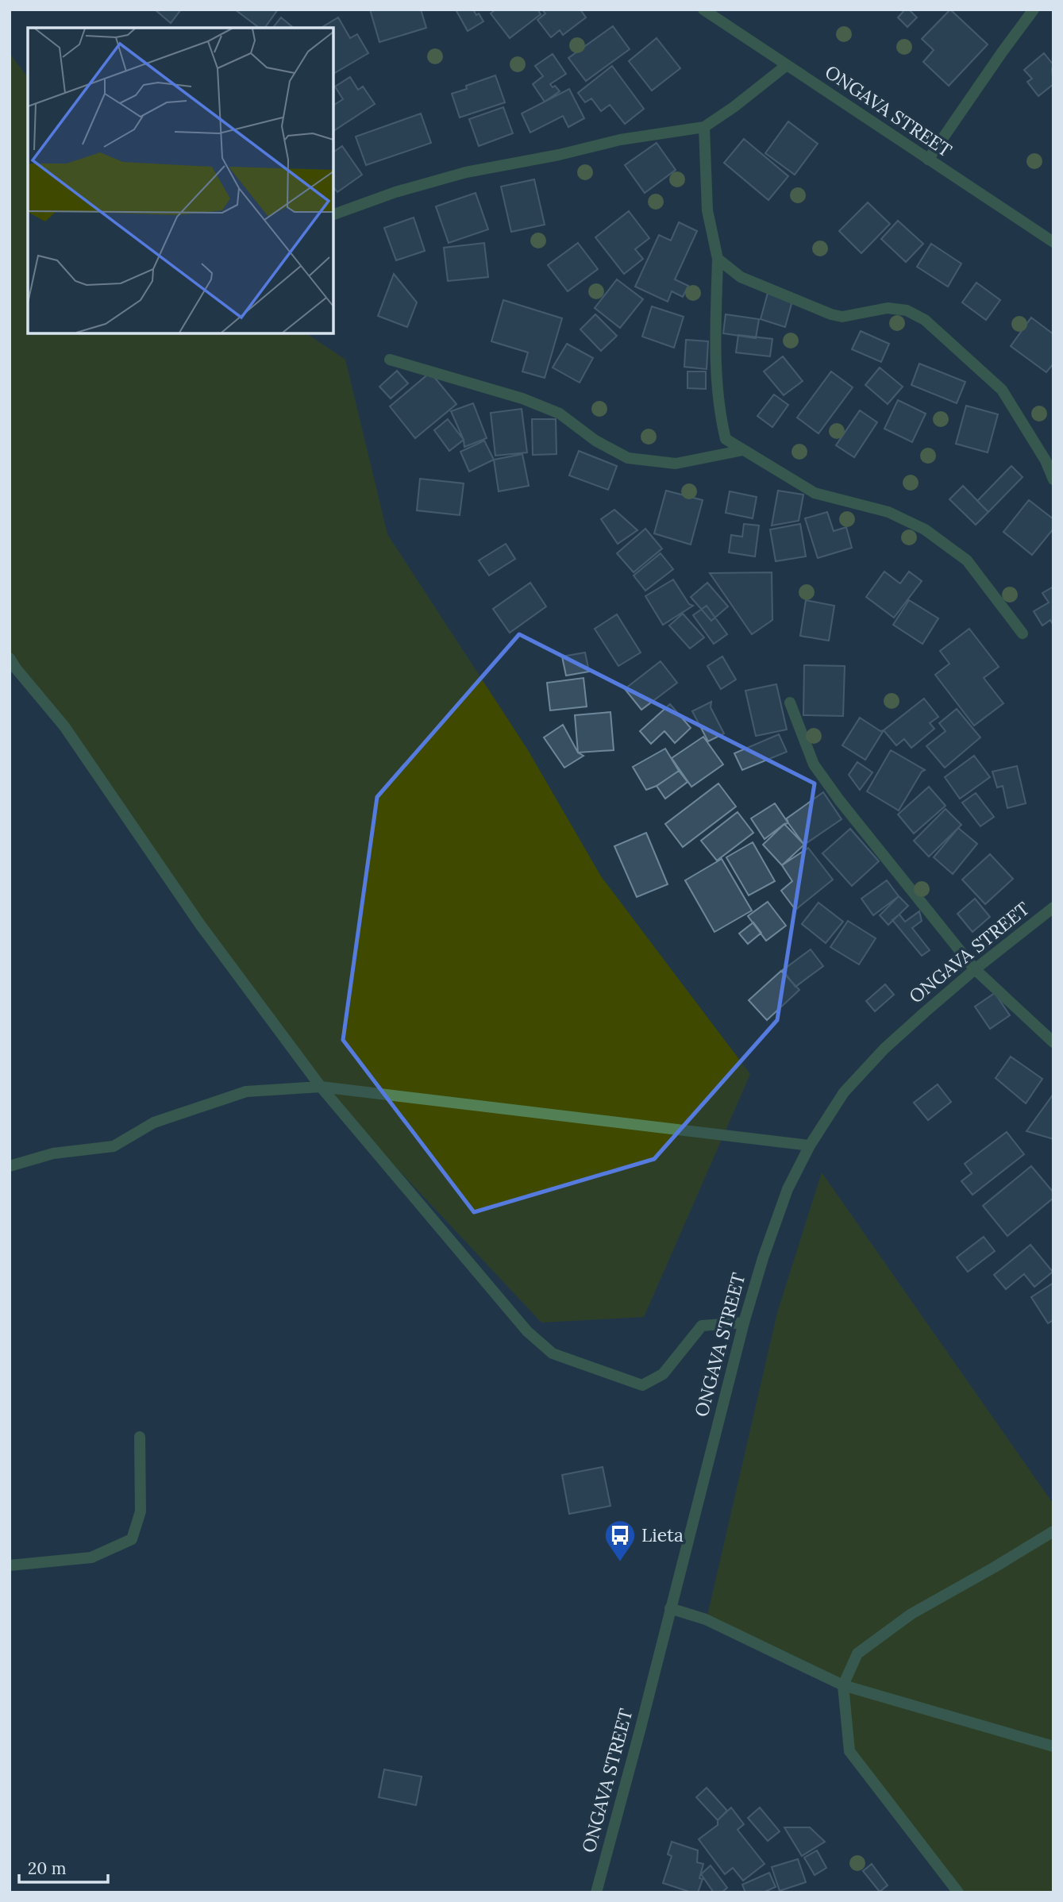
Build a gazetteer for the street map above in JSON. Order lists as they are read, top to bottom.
{
  "streets": {
    "street": ["ONGAVA STREET"]
  },
  "places": {
    "bus stop": ["Lieta"]
  },
  "scale_bar": "20 m"
}
